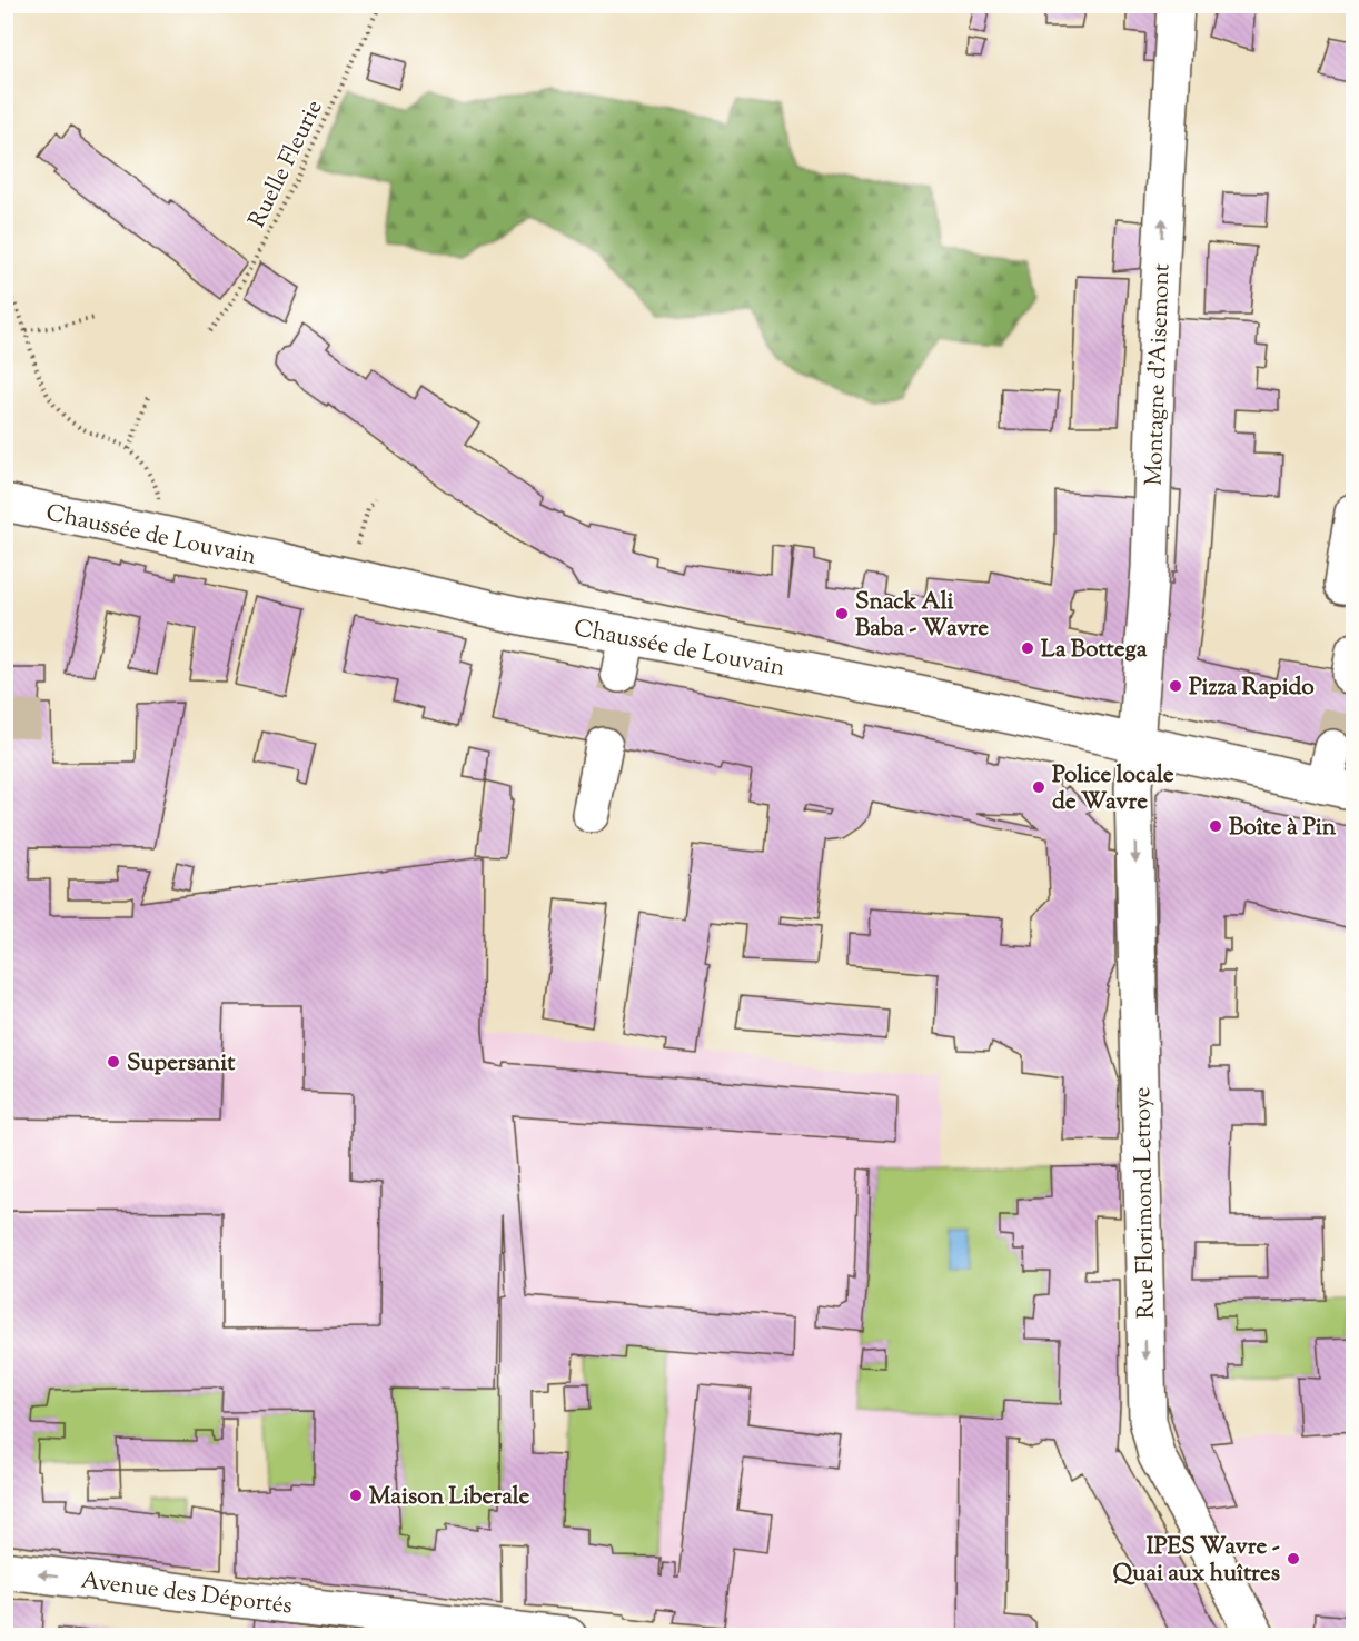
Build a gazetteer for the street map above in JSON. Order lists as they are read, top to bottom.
{
  "streets": {
    "street": [
      "Montagne d'Aisemont",
      "Chaussée de Louvain",
      "Rue Florimond Letroye",
      "Avenue des Déportés"
    ],
    "path": ["Ruelle Fleurie"]
  },
  "crossings": [
    ["Montagne d'Aisemont", "Chaussée de Louvain"],
    ["Montagne d'Aisemont", "Rue Florimond Letroye"],
    ["Chaussée de Louvain", "Rue Florimond Letroye"]
  ],
  "one_way": ["Montagne d'Aisemont", "Rue Florimond Letroye", "Avenue des Déportés"],
  "places": [
    "Snack Ali Baba - Wavre",
    "La Bottega",
    "Pizza Rapido",
    "Police locale de Wavre",
    "Boîte à Pin",
    "Supersanit",
    "Maison Liberale",
    "IPES Wavre - Quai aux huîtres"
  ]
}
